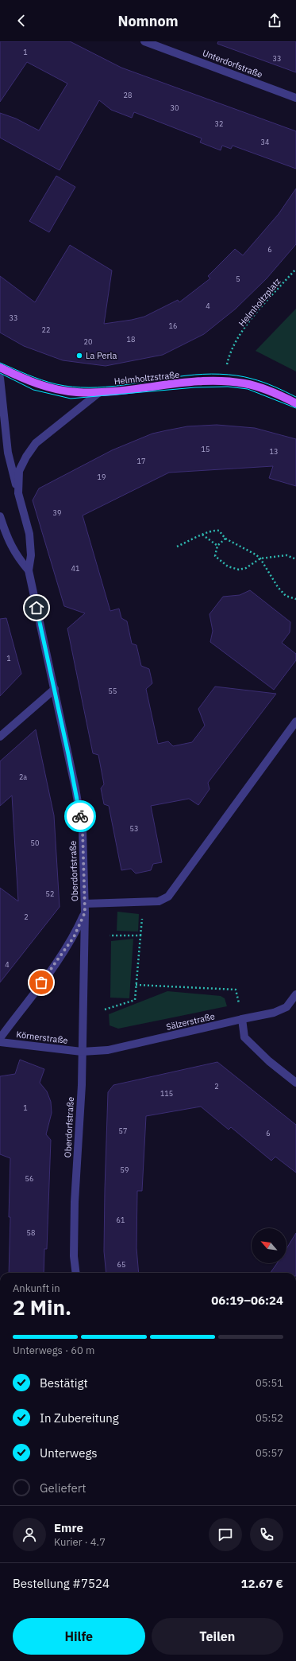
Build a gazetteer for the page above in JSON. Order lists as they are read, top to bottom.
{
  "streets": {
    "main road": ["Helmholtzstraße"],
    "street": [
      "Unterdorfstraße",
      "Oberdorfstraße",
      "Sälzerstraße",
      "Körnerstraße"
    ],
    "path": ["Helmholtzplatz"]
  },
  "crossings": [
    ["Helmholtzplatz", "Helmholtzstraße"],
    ["Oberdorfstraße", "Sälzerstraße"],
    ["Oberdorfstraße", "Körnerstraße"],
    ["Sälzerstraße", "Körnerstraße"]
  ],
  "places": ["La Perla"],
  "house_numbers": [
    "1",
    "33",
    "28",
    "30",
    "32",
    "34",
    "6",
    "5",
    "4",
    "33",
    "16",
    "22",
    "18",
    "20",
    "15",
    "13",
    "17",
    "19",
    "39",
    "41",
    "1",
    "55",
    "2a",
    "53",
    "50",
    "52",
    "2",
    "4",
    "2",
    "115",
    "1",
    "57",
    "6",
    "59",
    "56",
    "61",
    "58",
    "65"
  ],
  "north": "top left",
  "page": {
    "header": "Nomnom",
    "heading": ["2 Min.", "Ankunft in", "06:19–06:24"],
    "panel": [
      "Emre",
      "Kurier · 4.7",
      "Bestellung #7524",
      "12.67 €"
    ],
    "bar": "Unterwegs · 60 m",
    "list": [
      ["Bestätigt", "05:51"],
      ["In Zubereitung", "05:52"],
      ["Unterwegs", "05:57"],
      "Geliefert"
    ],
    "buttons": ["Hilfe", "Teilen"]
  }
}
